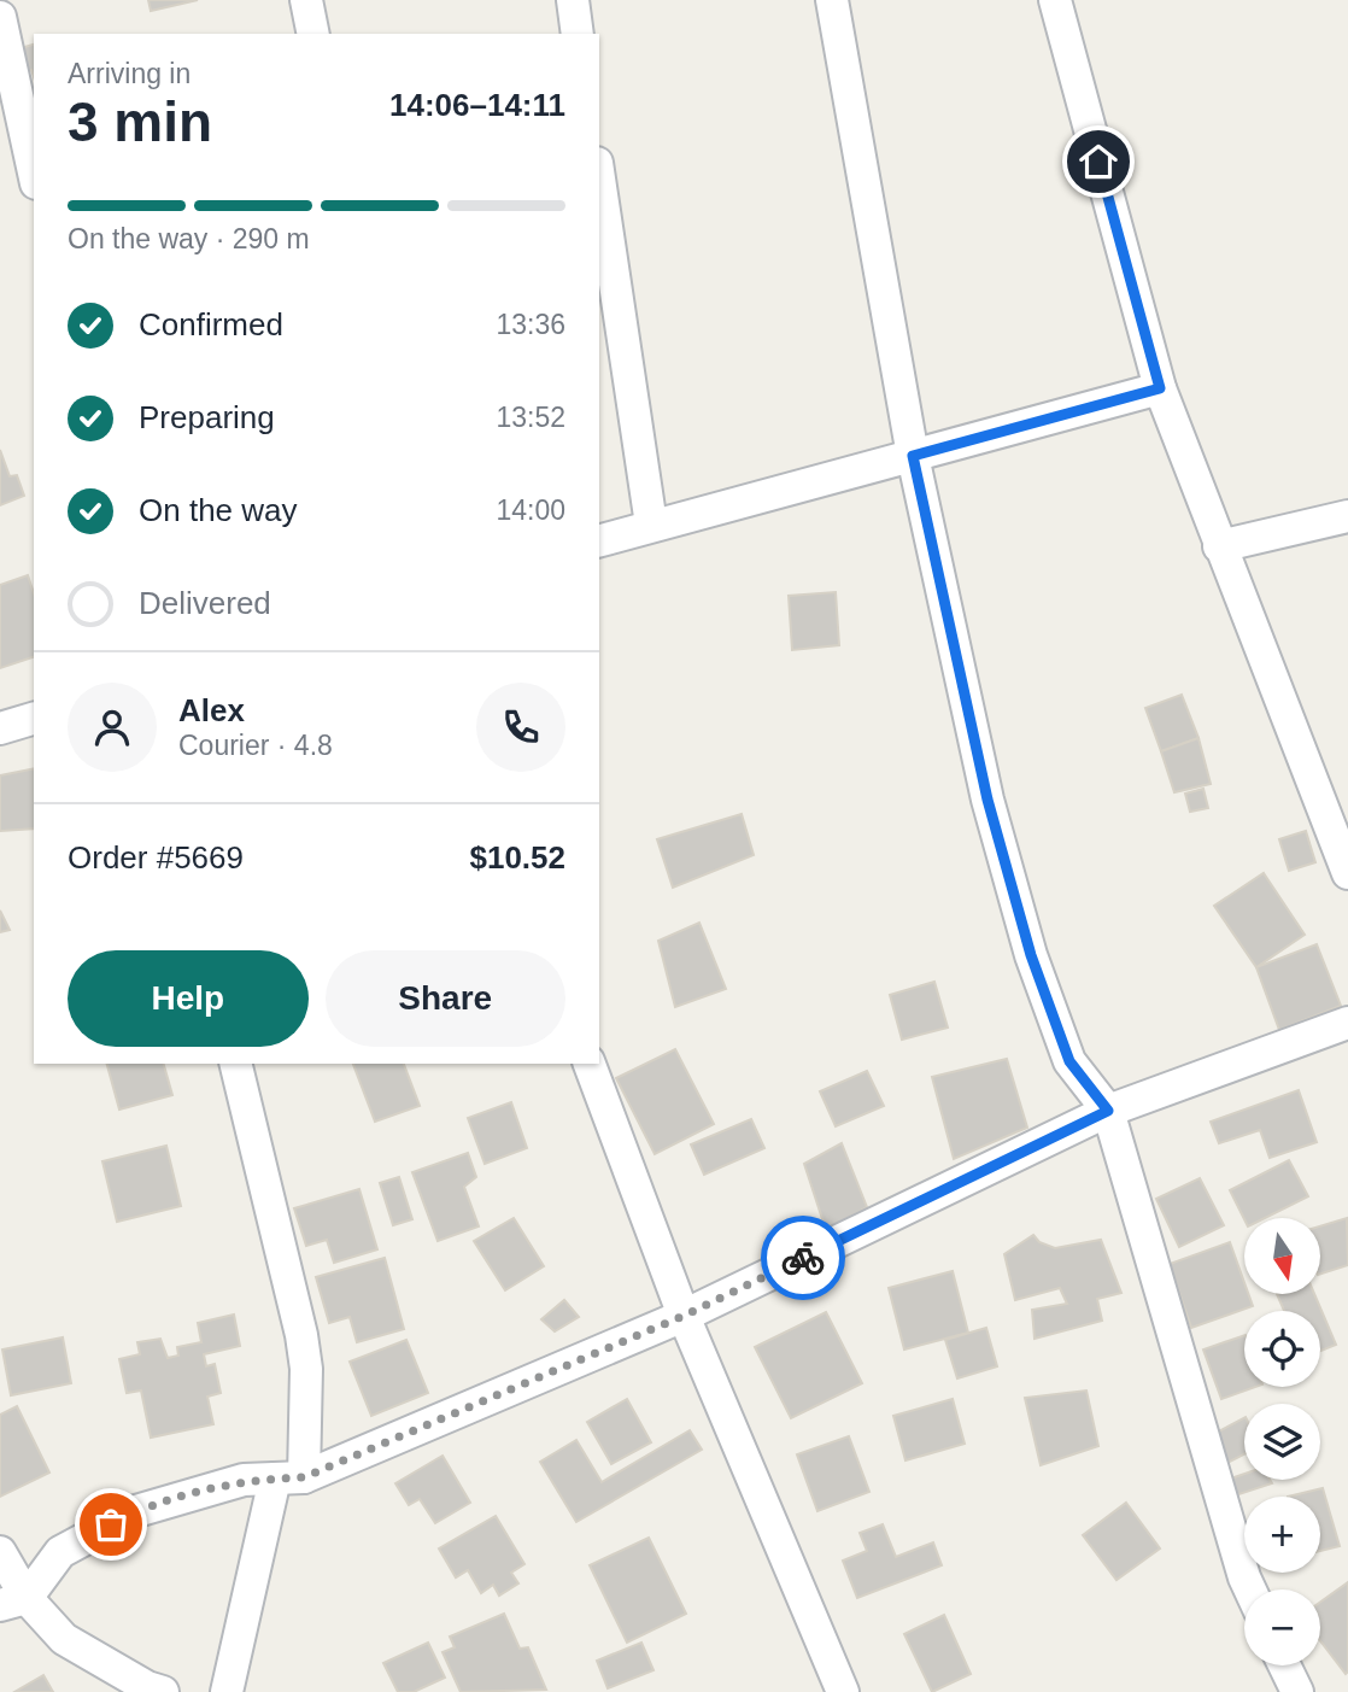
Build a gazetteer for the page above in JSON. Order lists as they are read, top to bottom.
{
  "north": "bottom",
  "page": {
    "heading": ["3 min", "Arriving in", "14:06–14:11"],
    "panel": [
      "Alex",
      "Courier · 4.8",
      "Order #5669",
      "$10.52"
    ],
    "bar": "On the way · 290 m",
    "list": [
      ["Confirmed", "13:36"],
      ["Preparing", "13:52"],
      ["On the way", "14:00"],
      "Delivered"
    ],
    "buttons": ["Help", "Share"],
    "map_buttons": ["+", "−"]
  }
}
